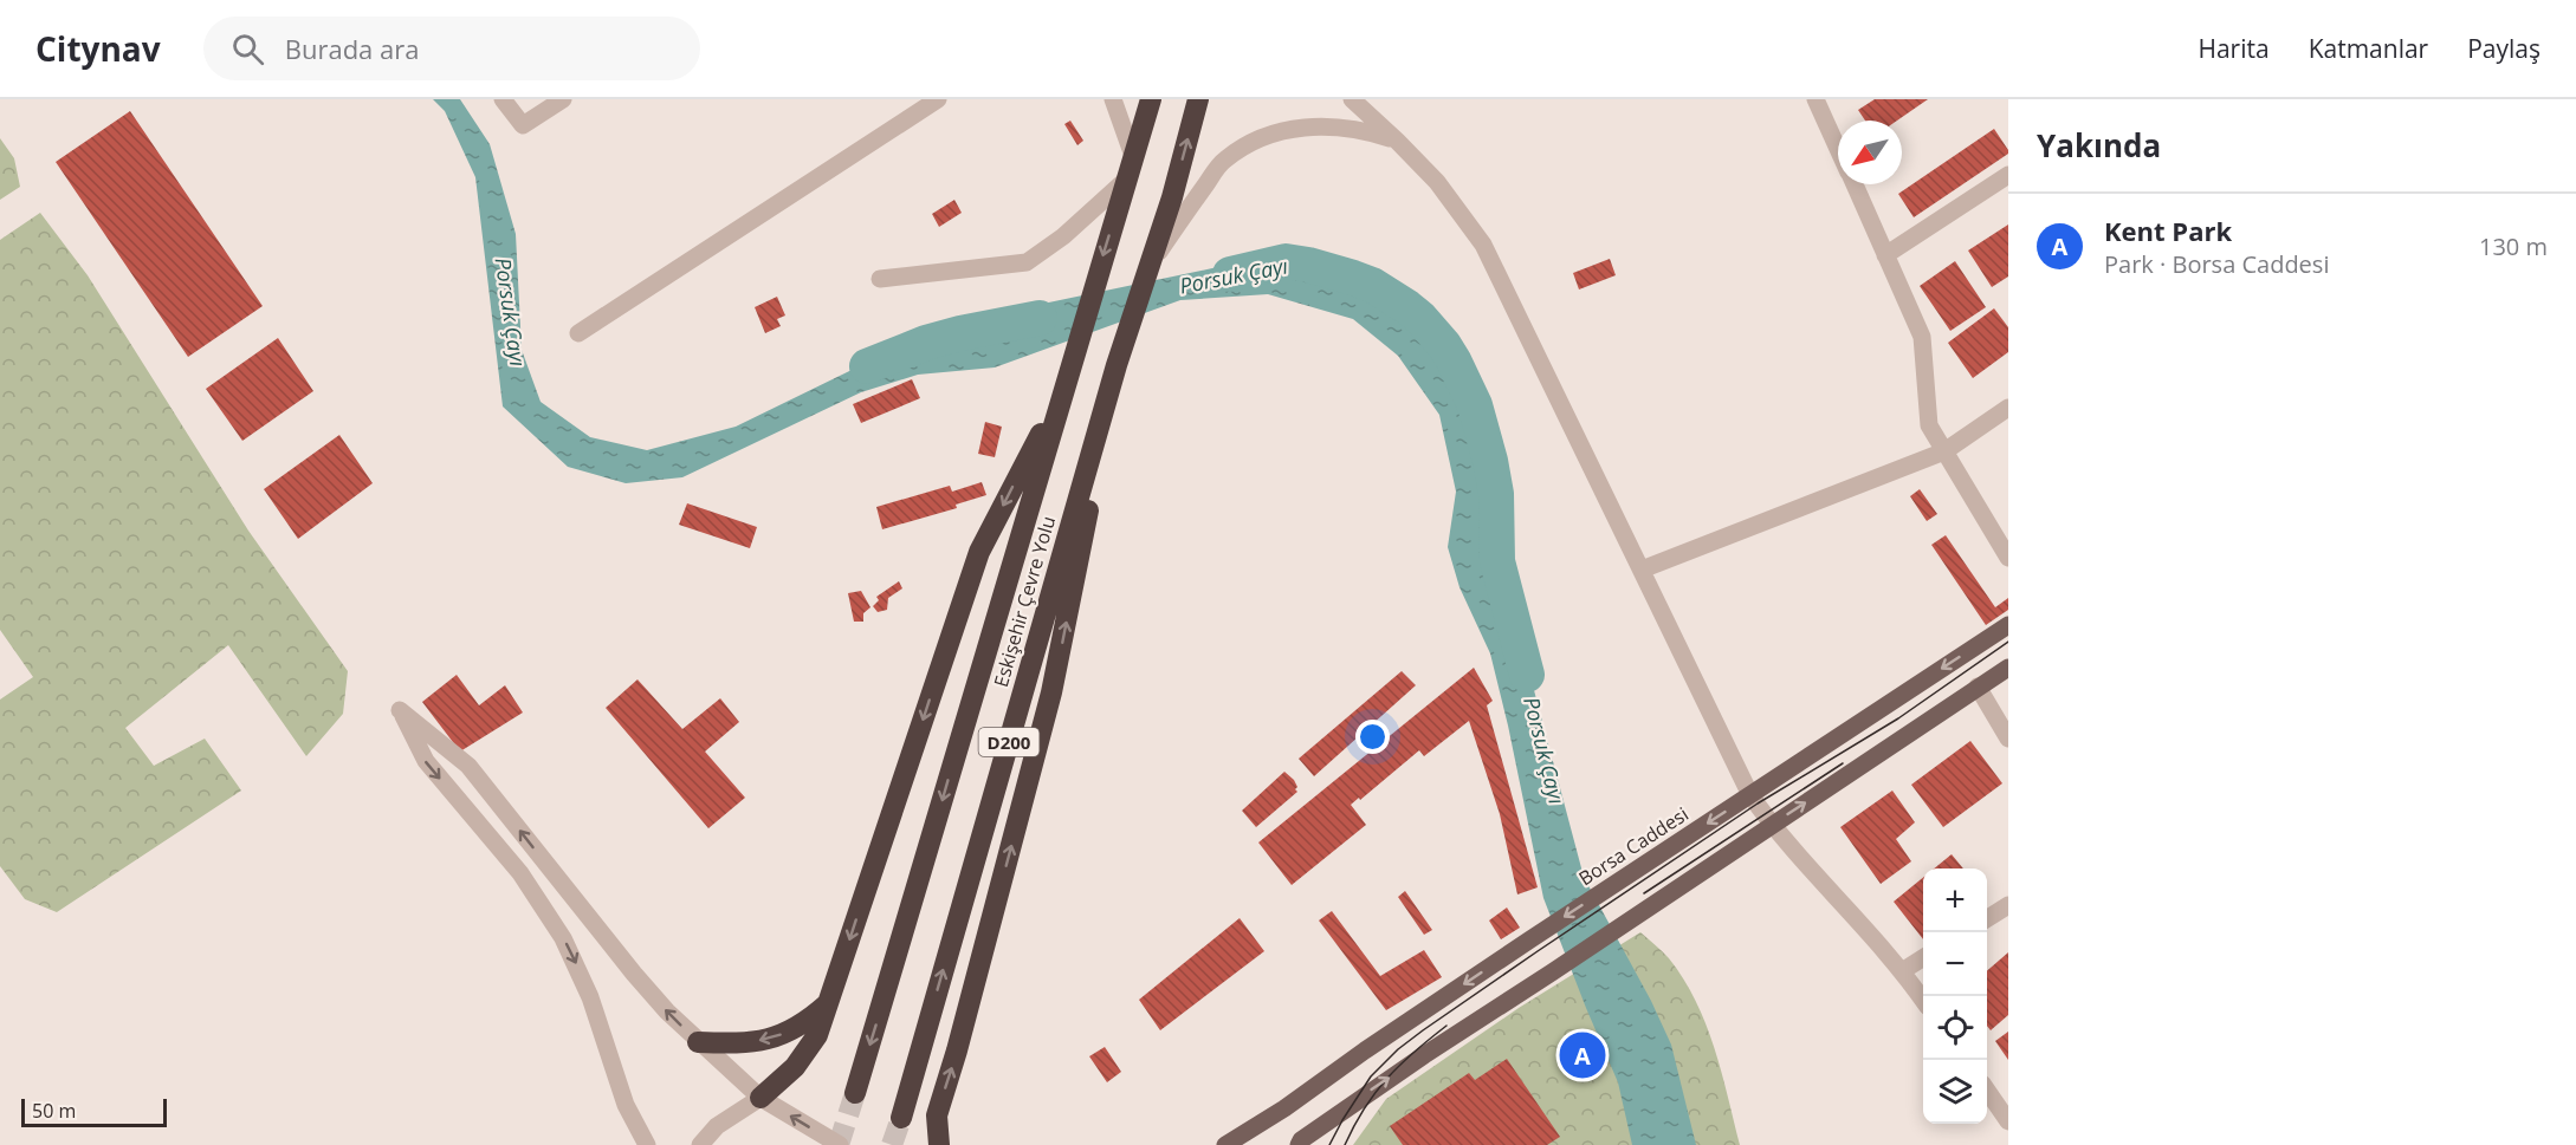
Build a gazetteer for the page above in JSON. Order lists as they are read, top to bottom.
{
  "streets": {
    "highway": ["Eskişehir Çevre Yolu", "D200"],
    "main road": ["Borsa Caddesi"]
  },
  "water": ["Porsuk Çayı"],
  "scale_bar": "50 m",
  "north": "bottom left",
  "page": {
    "header": "Citynav",
    "search": "Burada ara",
    "nav": ["Harita", "Katmanlar", "Paylaş"],
    "heading": "Yakında",
    "list": [
      {
        "mark": "A",
        "name": "Kent Park",
        "note": "Park · Borsa Caddesi",
        "value": "130 m"
      }
    ],
    "map_buttons": ["+", "−"],
    "pins": "A",
    "scale": "50 m"
  }
}
